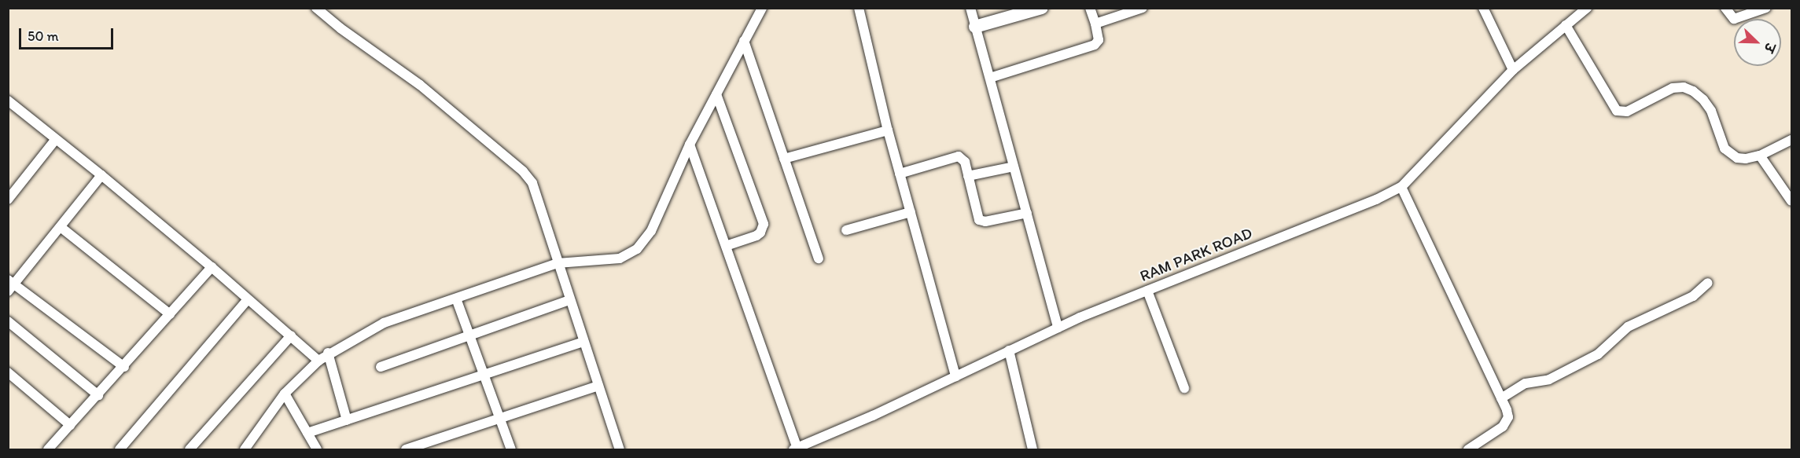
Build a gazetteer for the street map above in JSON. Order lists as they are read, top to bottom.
{
  "streets": {
    "street": ["RAM PARK ROAD"]
  },
  "scale_bar": "50 m",
  "north": "bottom right"
}
